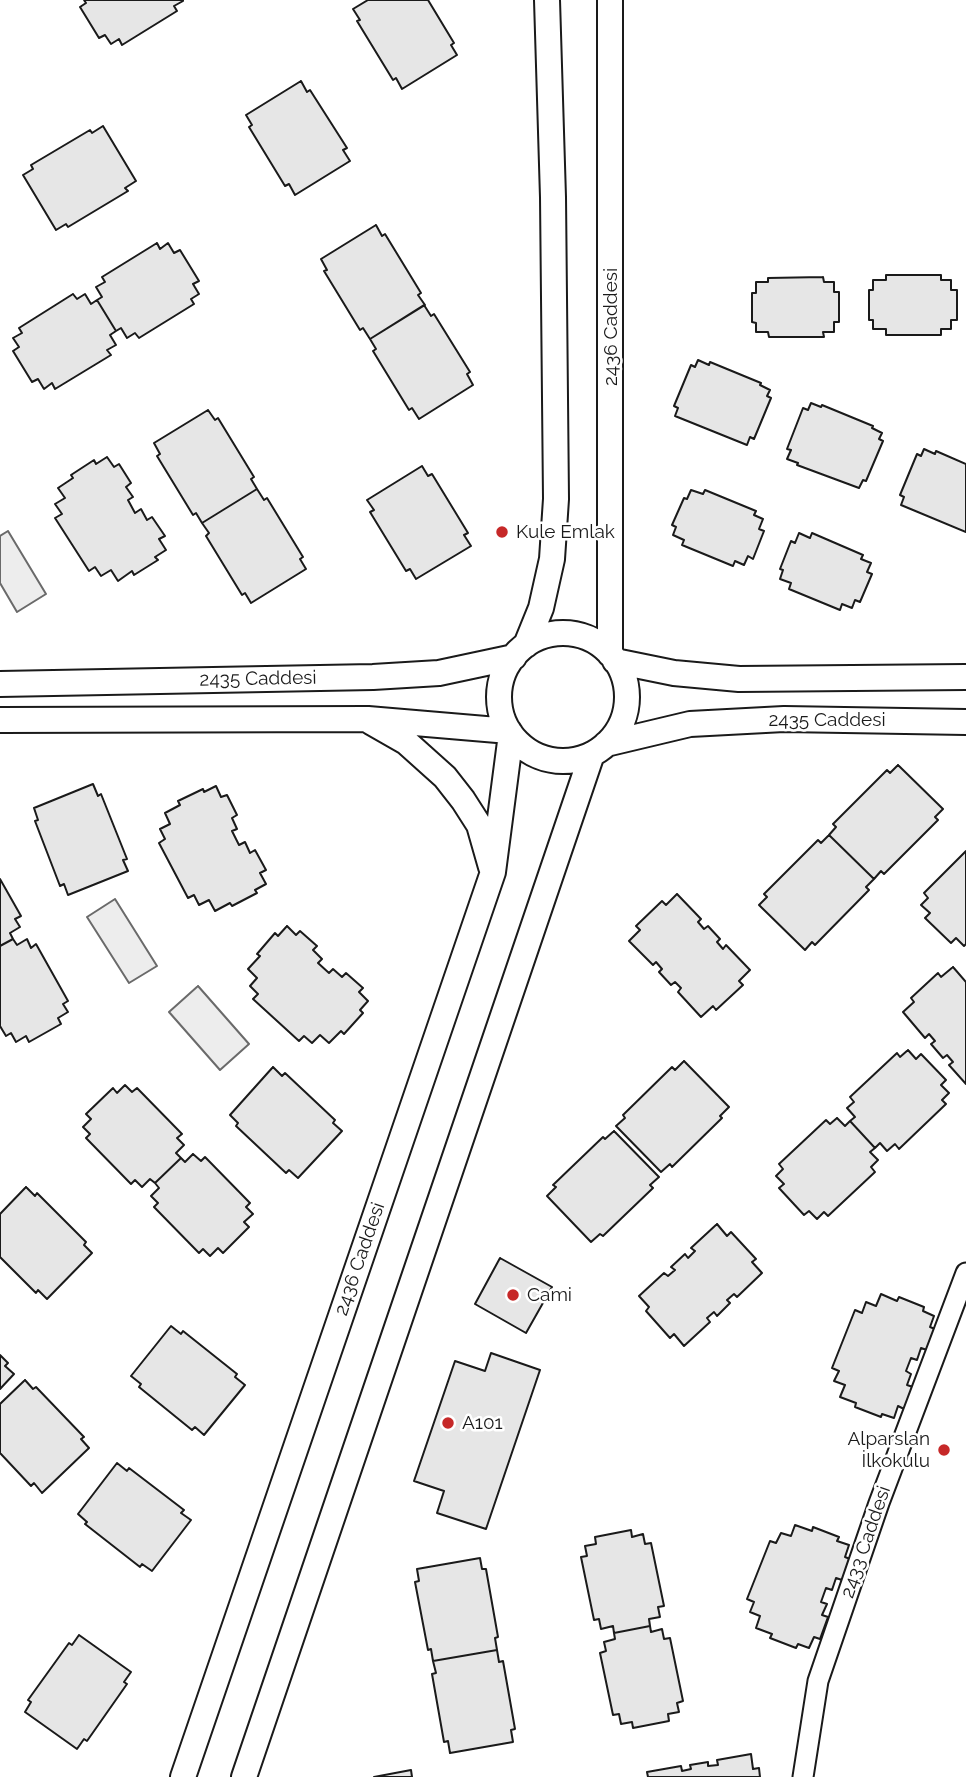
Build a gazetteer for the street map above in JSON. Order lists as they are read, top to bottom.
{
  "streets": {
    "street": ["2436 Caddesi", "2435 Caddesi", "2433 Caddesi"]
  },
  "crossings": [
    ["2436 Caddesi", "2435 Caddesi"]
  ],
  "places": [
    "Kule Emlak",
    "Cami",
    "A101",
    "Alparslan İlkokulu"
  ]
}
